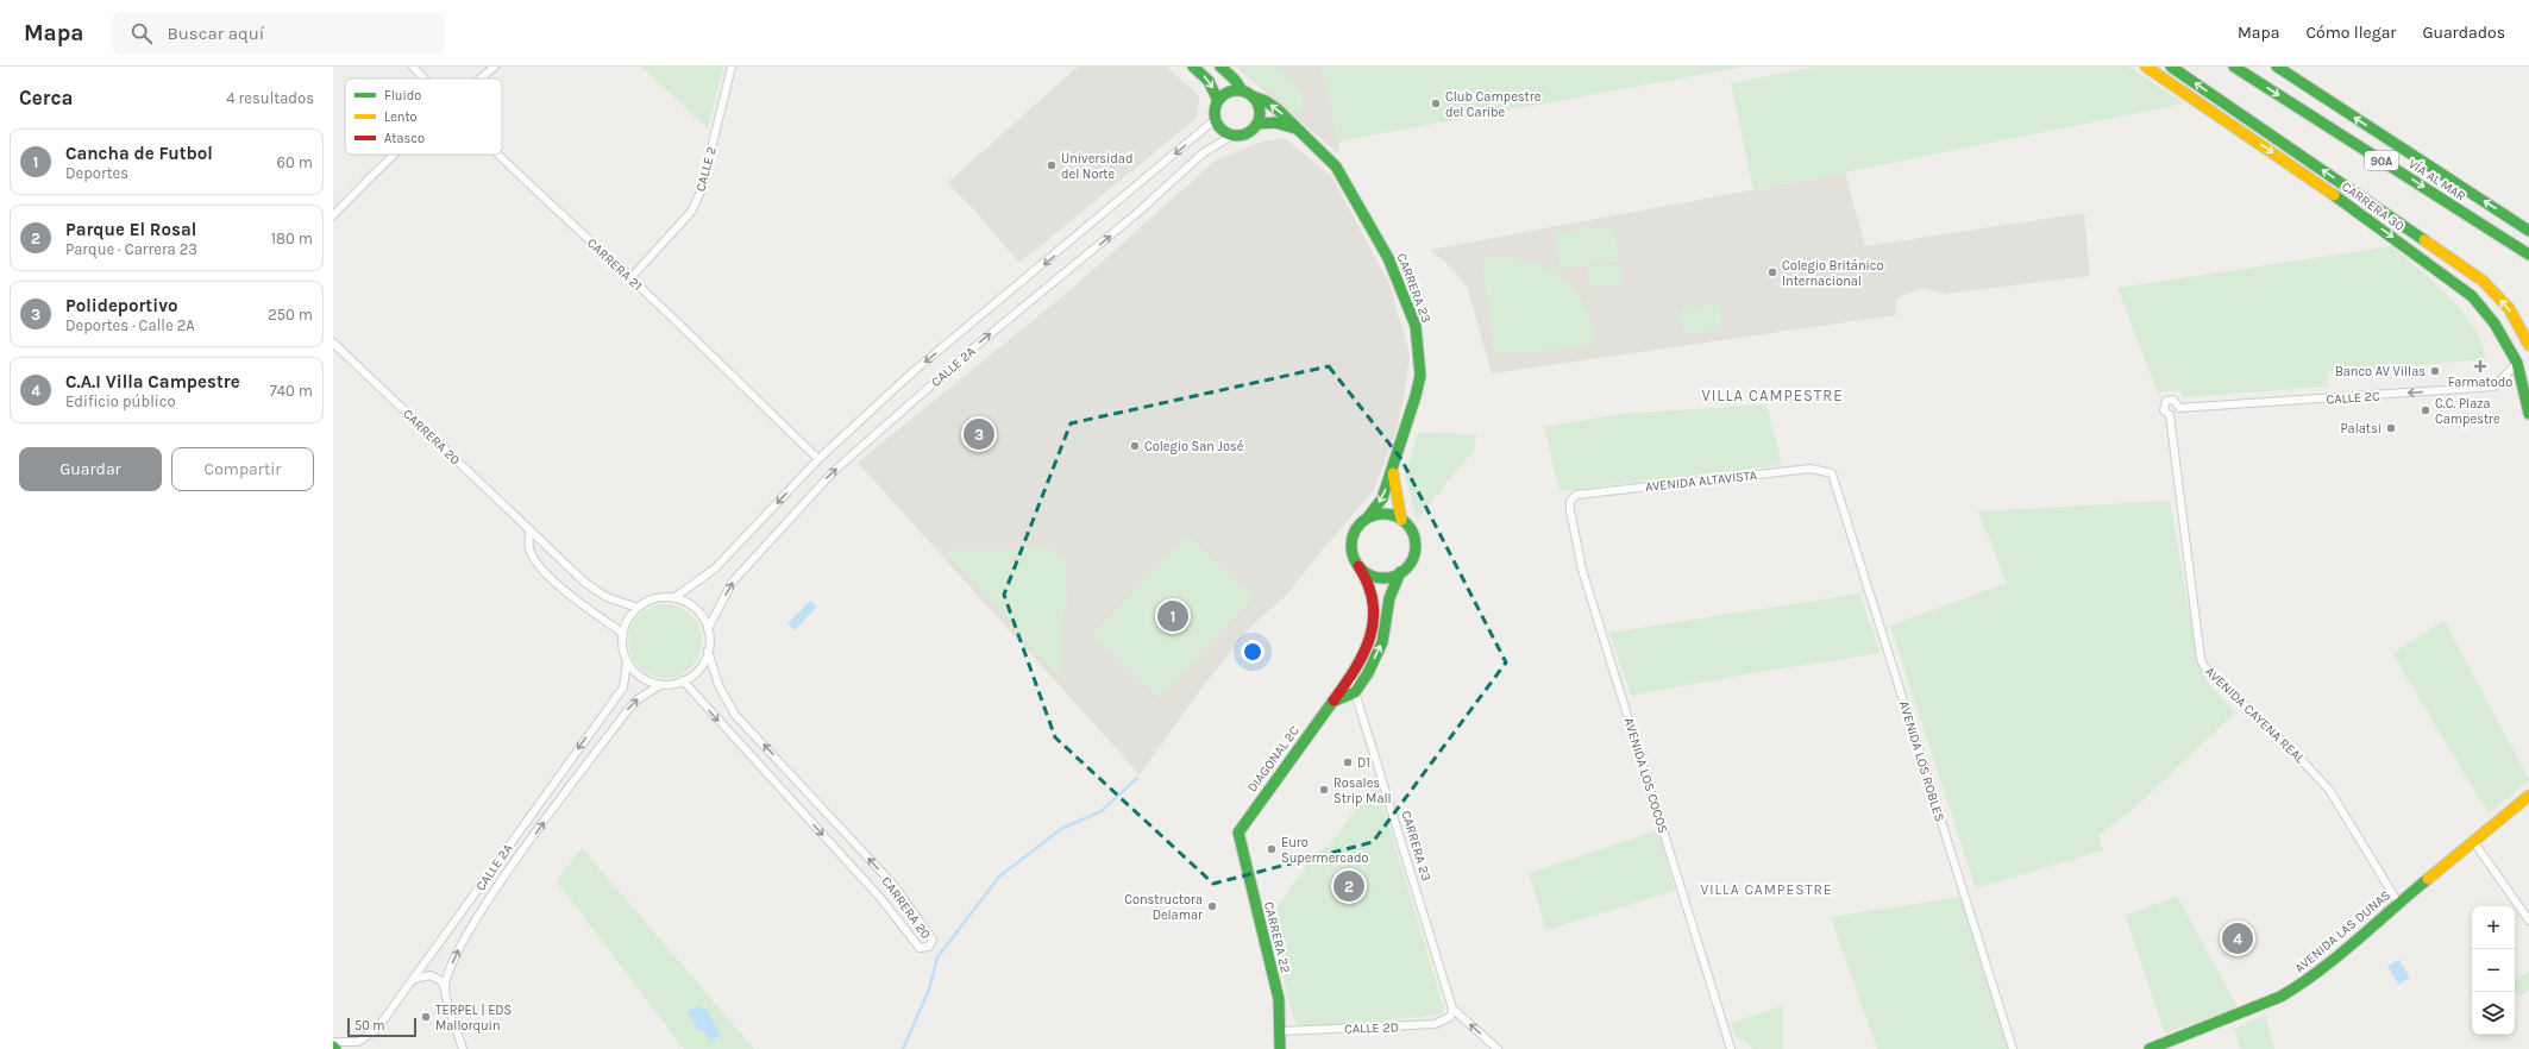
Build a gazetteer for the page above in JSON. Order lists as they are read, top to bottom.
{
  "streets": {
    "main road": [
      "90A",
      "VÍA AL MAR",
      "CARRERA 30",
      "CARRERA 23",
      "DIAGONAL 2C",
      "AVENIDA LAS DUNAS",
      "CARRERA 22"
    ],
    "street": [
      "CALLE 2",
      "CARRERA 21",
      "CALLE 2A",
      "CALLE 2C",
      "CARRERA 20",
      "AVENIDA ALTAVISTA",
      "AVENIDA CAYENA REAL",
      "AVENIDA LOS ROBLES",
      "AVENIDA LOS COCOS",
      "CALLE 2D"
    ]
  },
  "crossings": [
    ["CALLE 2", "CARRERA 21"],
    ["CARRERA 30", "CALLE 2C"],
    ["CARRERA 21", "CALLE 2A"],
    ["CARRERA 23", "CALLE 2A"],
    ["CARRERA 23", "DIAGONAL 2C"],
    ["CARRERA 23", "CALLE 2D"],
    ["CALLE 2A", "CARRERA 20"],
    ["CALLE 2C", "AVENIDA CAYENA REAL"],
    ["AVENIDA ALTAVISTA", "AVENIDA LOS ROBLES"],
    ["AVENIDA ALTAVISTA", "AVENIDA LOS COCOS"],
    ["AVENIDA CAYENA REAL", "AVENIDA LAS DUNAS"],
    ["DIAGONAL 2C", "CARRERA 22"],
    ["CARRERA 22", "CALLE 2D"]
  ],
  "one_way": ["CALLE 2C"],
  "districts": ["VILLA CAMPESTRE", "VILLA CAMPESTRE"],
  "places": {
    "other": [
      "Club Campestre del Caribe",
      "Universidad del Norte",
      "Colegio Británico Internacional",
      "Banco AV Villas",
      "C.C. Plaza Campestre",
      "Palatsi",
      "Colegio San José",
      "D1",
      "Rosales Strip Mall",
      "Euro Supermercado",
      "Constructora Delamar",
      "TERPEL | EDS Mallorquin"
    ],
    "health": ["Farmatodo"]
  },
  "legend": ["Fluido", "Lento", "Atasco"],
  "scale_bar": "50 m",
  "page": {
    "header": "Mapa",
    "search": "Buscar aquí",
    "nav": ["Mapa", "Cómo llegar", "Guardados"],
    "heading": ["Cerca", "4 resultados"],
    "list": [
      {
        "mark": "1",
        "name": "Cancha de Futbol",
        "note": "Deportes",
        "value": "60 m"
      },
      {
        "mark": "2",
        "name": "Parque El Rosal",
        "note": "Parque · Carrera 23",
        "value": "180 m"
      },
      {
        "mark": "3",
        "name": "Polideportivo",
        "note": "Deportes · Calle 2A",
        "value": "250 m"
      },
      {
        "mark": "4",
        "name": "C.A.I Villa Campestre",
        "note": "Edificio público",
        "value": "740 m"
      }
    ],
    "pins": [
      "3",
      "1",
      "2",
      "4"
    ],
    "buttons": ["Guardar", "Compartir"],
    "map_buttons": ["+", "−"],
    "scale": "50 m"
  }
}
